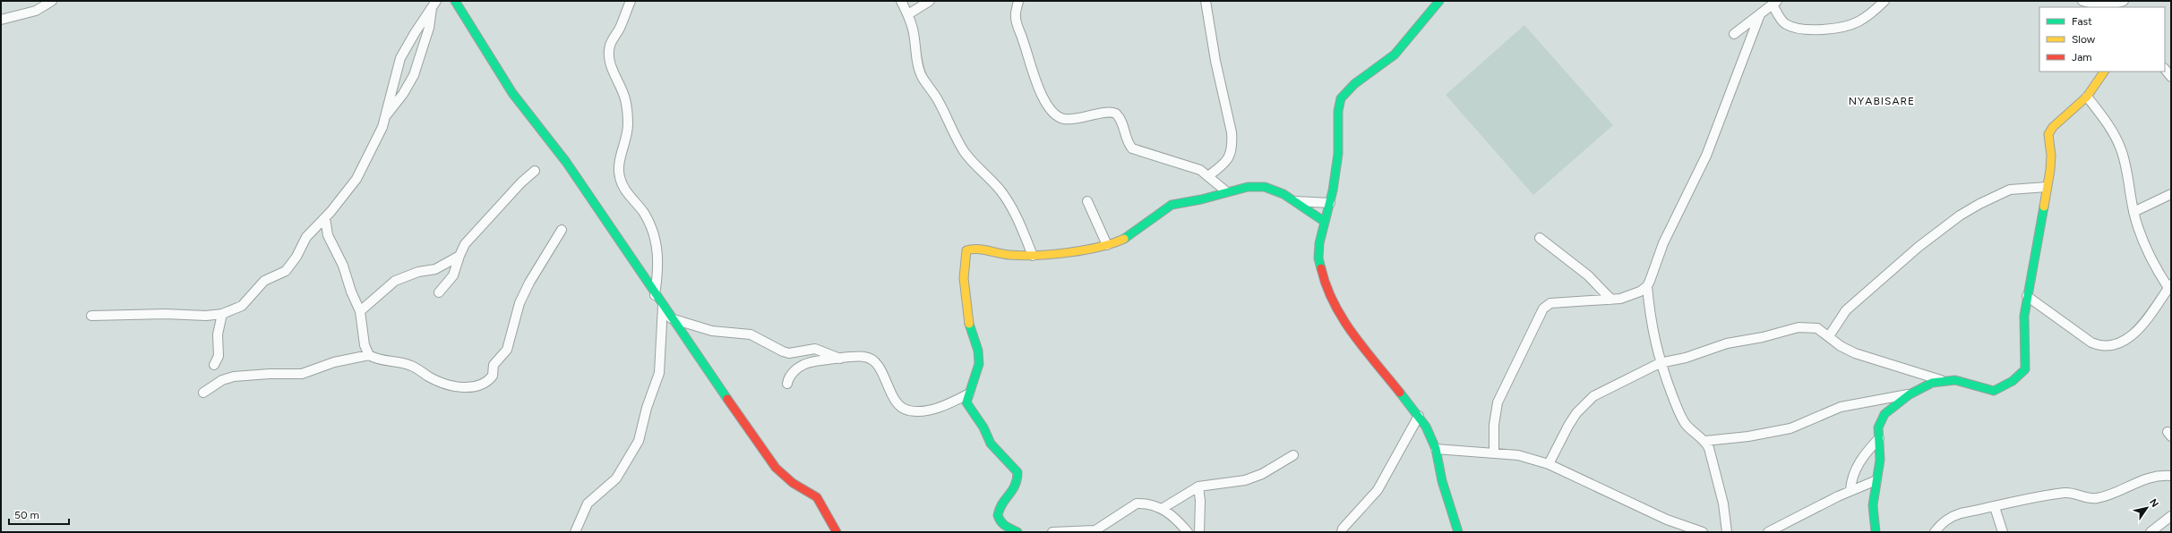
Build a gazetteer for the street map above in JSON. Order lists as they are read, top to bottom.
{
  "districts": ["NYABISARE"],
  "legend": ["Fast", "Slow", "Jam"],
  "scale_bar": "50 m",
  "north": "top right"
}
